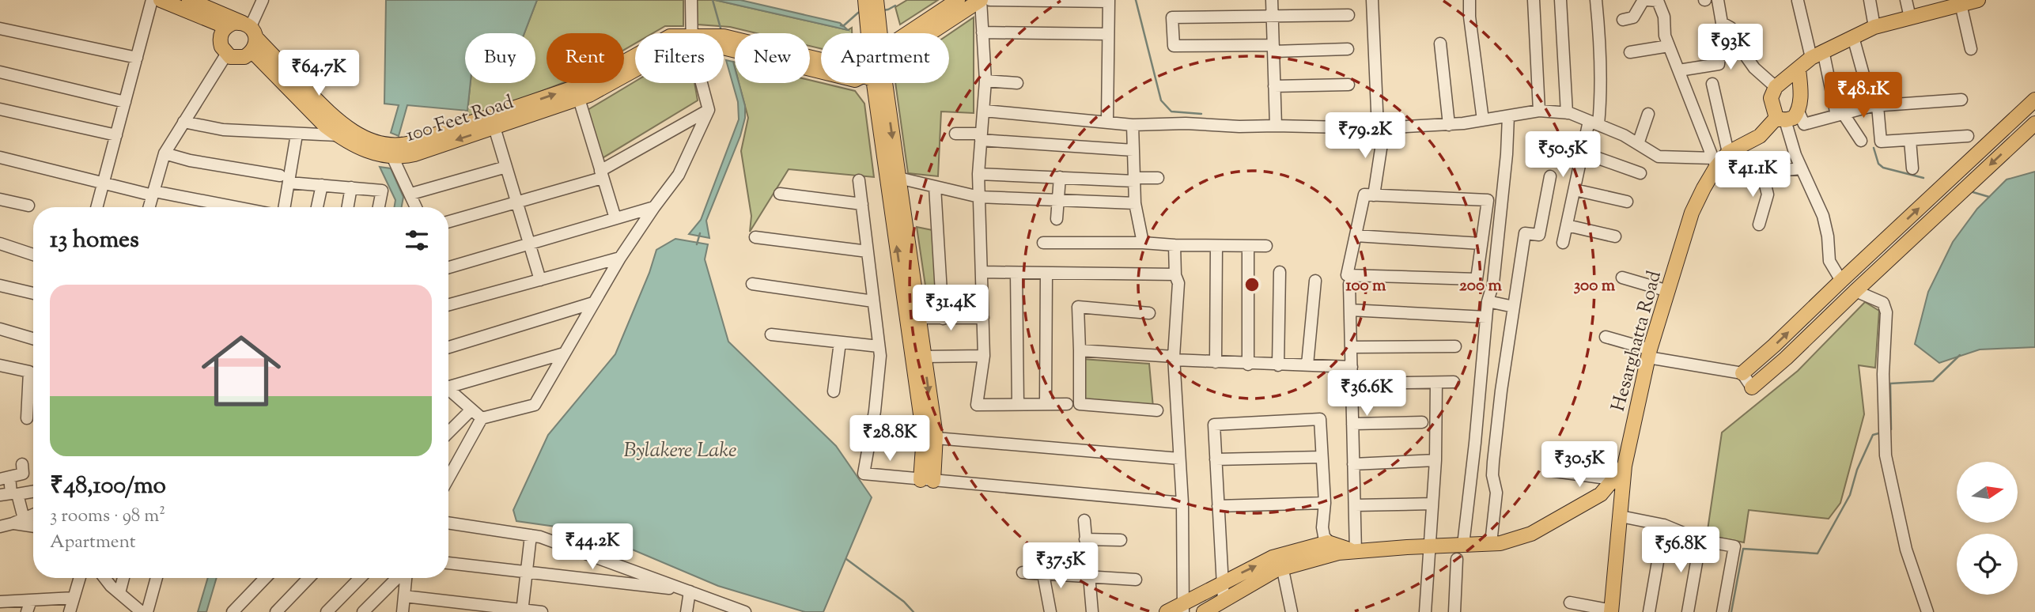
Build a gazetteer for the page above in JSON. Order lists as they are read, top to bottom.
{
  "streets": {
    "main road": ["100 Feet Road", "Hesarghatta Road"]
  },
  "water": ["Bylakere Lake"],
  "north": "right",
  "page": {
    "price": [
      "₹93K",
      "₹64.7K",
      "₹48.1K",
      "₹79.2K",
      "₹50.5K",
      "₹41.1K",
      "₹31.4K",
      "₹36.6K",
      "₹28.8K",
      "₹30.5K",
      "₹44.2K",
      "₹56.8K",
      "₹37.5K"
    ],
    "chip": [
      "Buy",
      "Rent",
      "Filters",
      "New",
      "Apartment"
    ],
    "heading": "13 homes",
    "list": [
      {
        "name": "₹48,100/mo",
        "note": "3 rooms · 98 m² · Apartment"
      }
    ]
  },
  "rings": ["100 m", "200 m", "300 m"]
}
